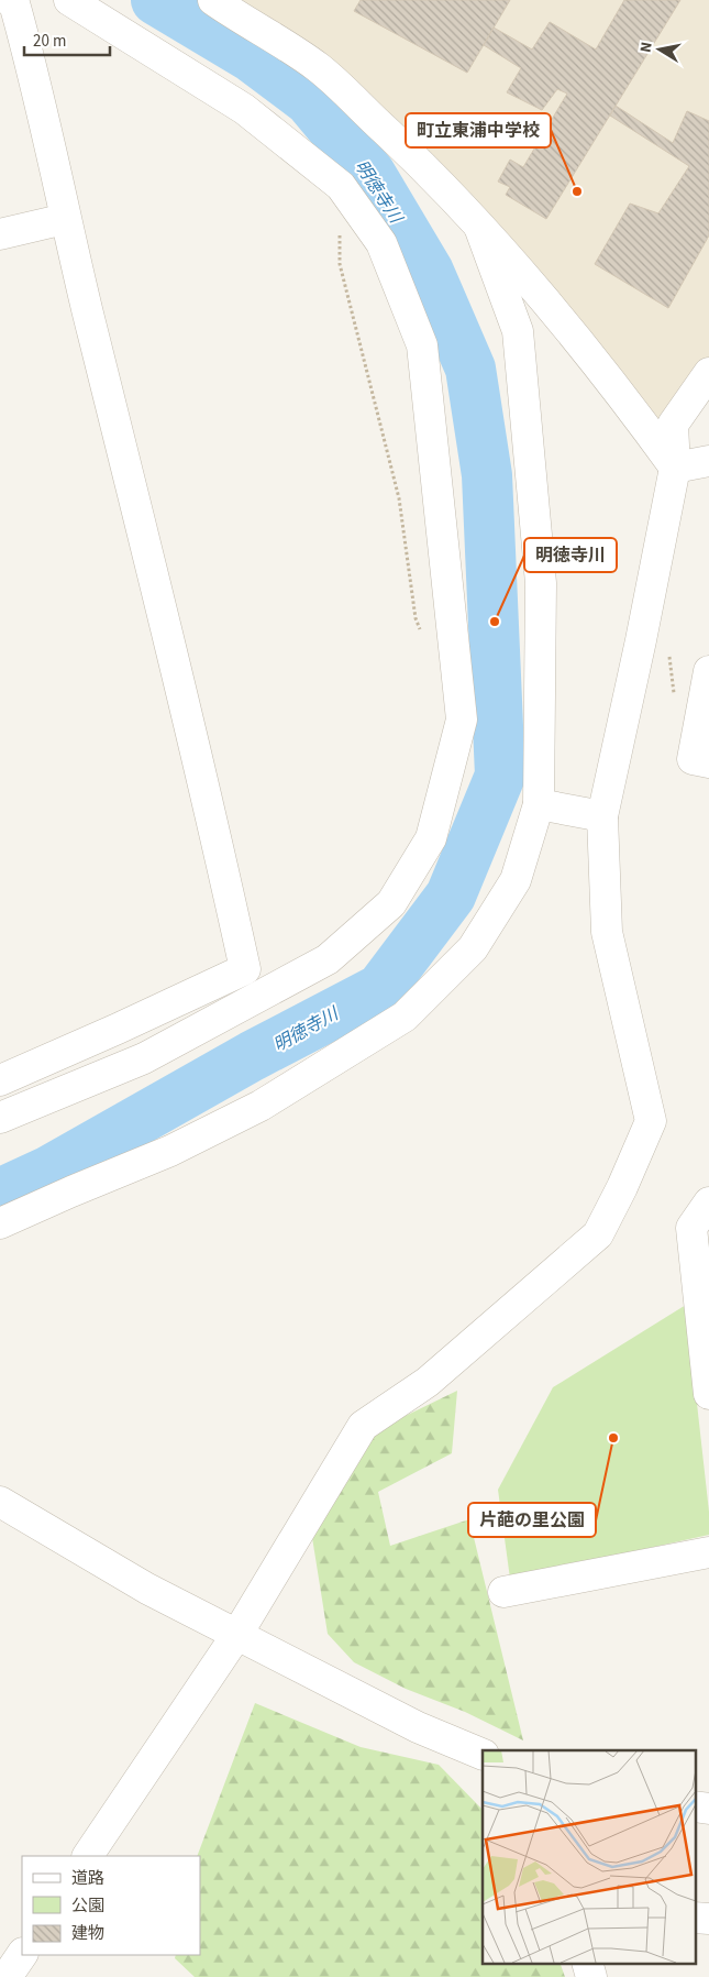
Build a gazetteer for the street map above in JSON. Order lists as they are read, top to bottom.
{
  "water": ["明徳寺川"],
  "places": ["町立東浦中学校", "明徳寺川", "片葩の里公園"],
  "legend": ["道路", "公園", "建物"],
  "scale_bar": "20 m",
  "north": "left"
}
